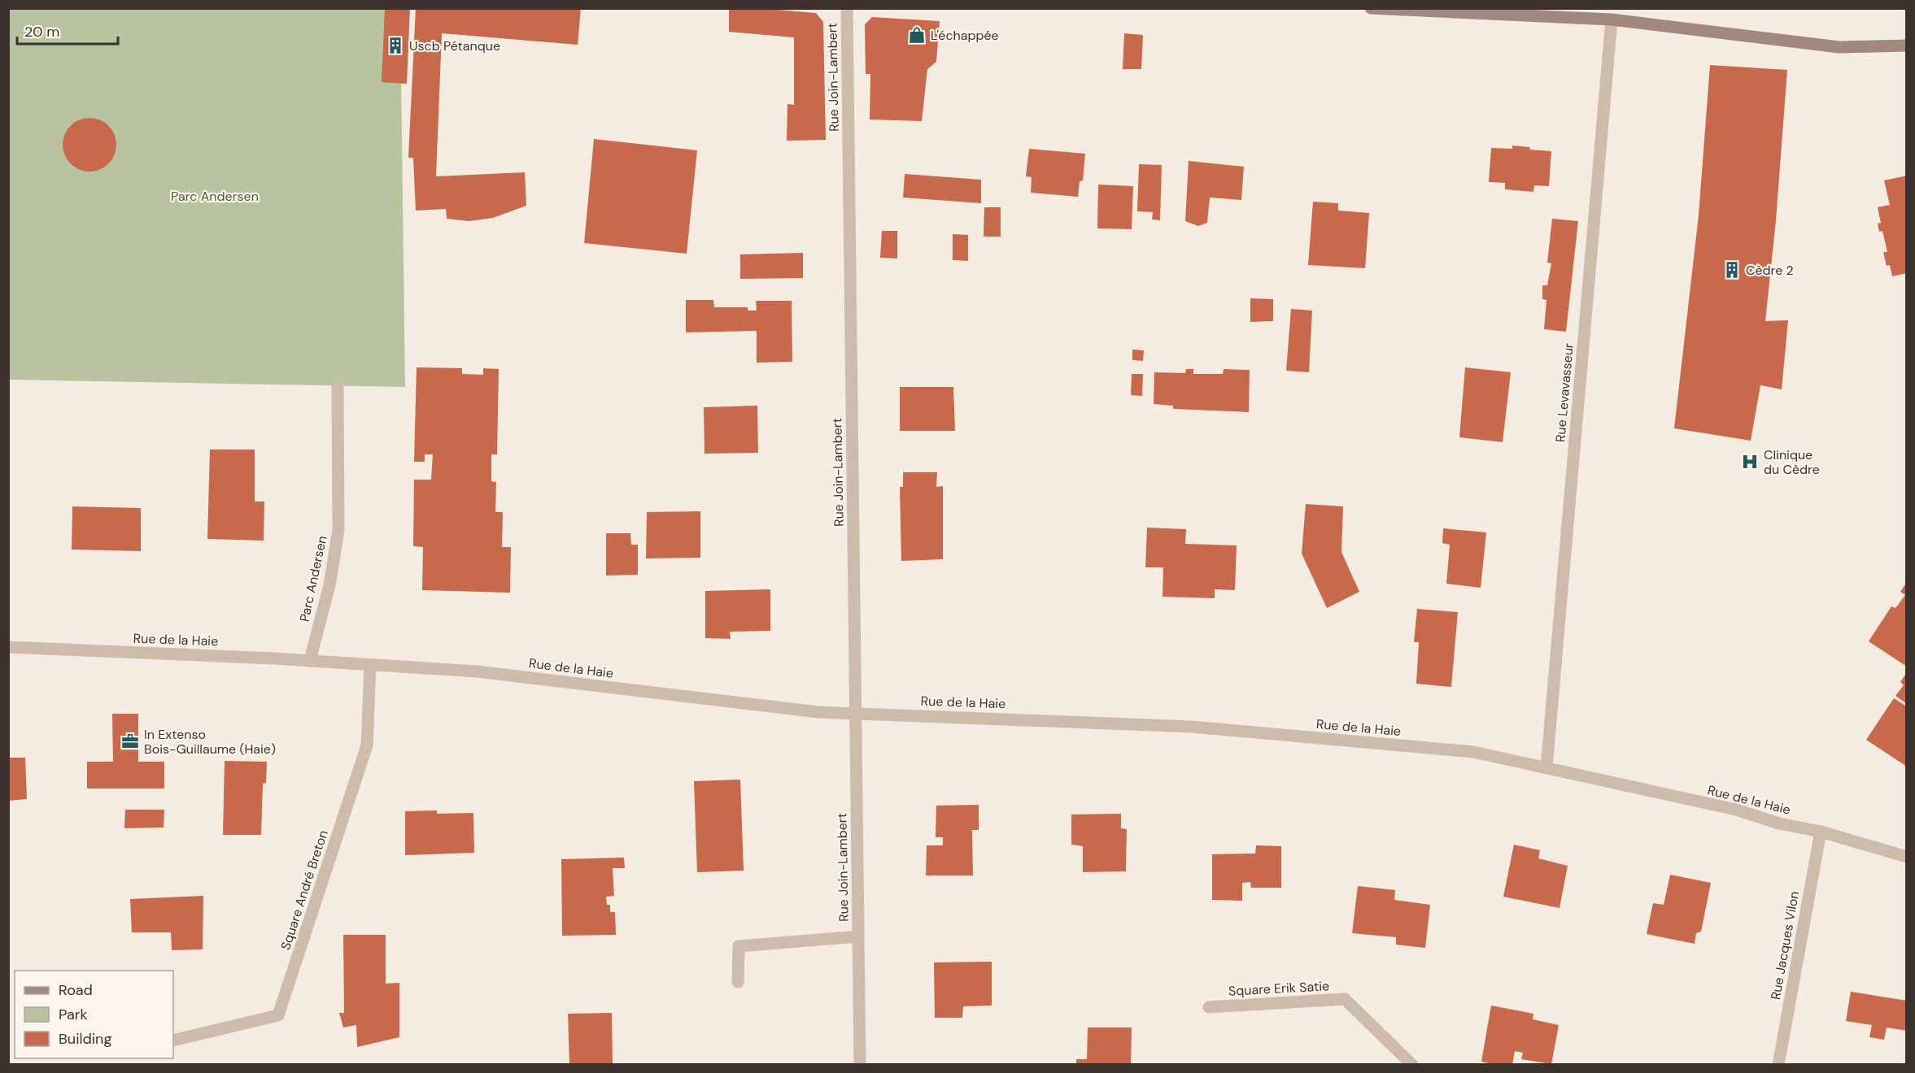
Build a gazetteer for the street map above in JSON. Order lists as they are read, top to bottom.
{
  "streets": {
    "street": [
      "Rue Join-Lambert",
      "Rue Levavasseur",
      "Parc Andersen",
      "Rue de la Haie",
      "Square André Breton",
      "Rue Jacques Vilon",
      "Square Erik Satie"
    ]
  },
  "crossings": [
    ["Rue Join-Lambert", "Rue de la Haie"],
    ["Rue Levavasseur", "Rue de la Haie"],
    ["Parc Andersen", "Rue de la Haie"],
    ["Rue de la Haie", "Square André Breton"],
    ["Rue de la Haie", "Rue Jacques Vilon"]
  ],
  "parks": ["Parc Andersen"],
  "places": {
    "shop": ["L'échappée"],
    "building": ["Uscb Pétanque", "Cèdre 2"],
    "hospital": ["Clinique du Cèdre"],
    "office": ["In Extenso Bois-Guillaume (Haie)"]
  },
  "legend": ["Road", "Park", "Building"],
  "scale_bar": "20 m"
}
